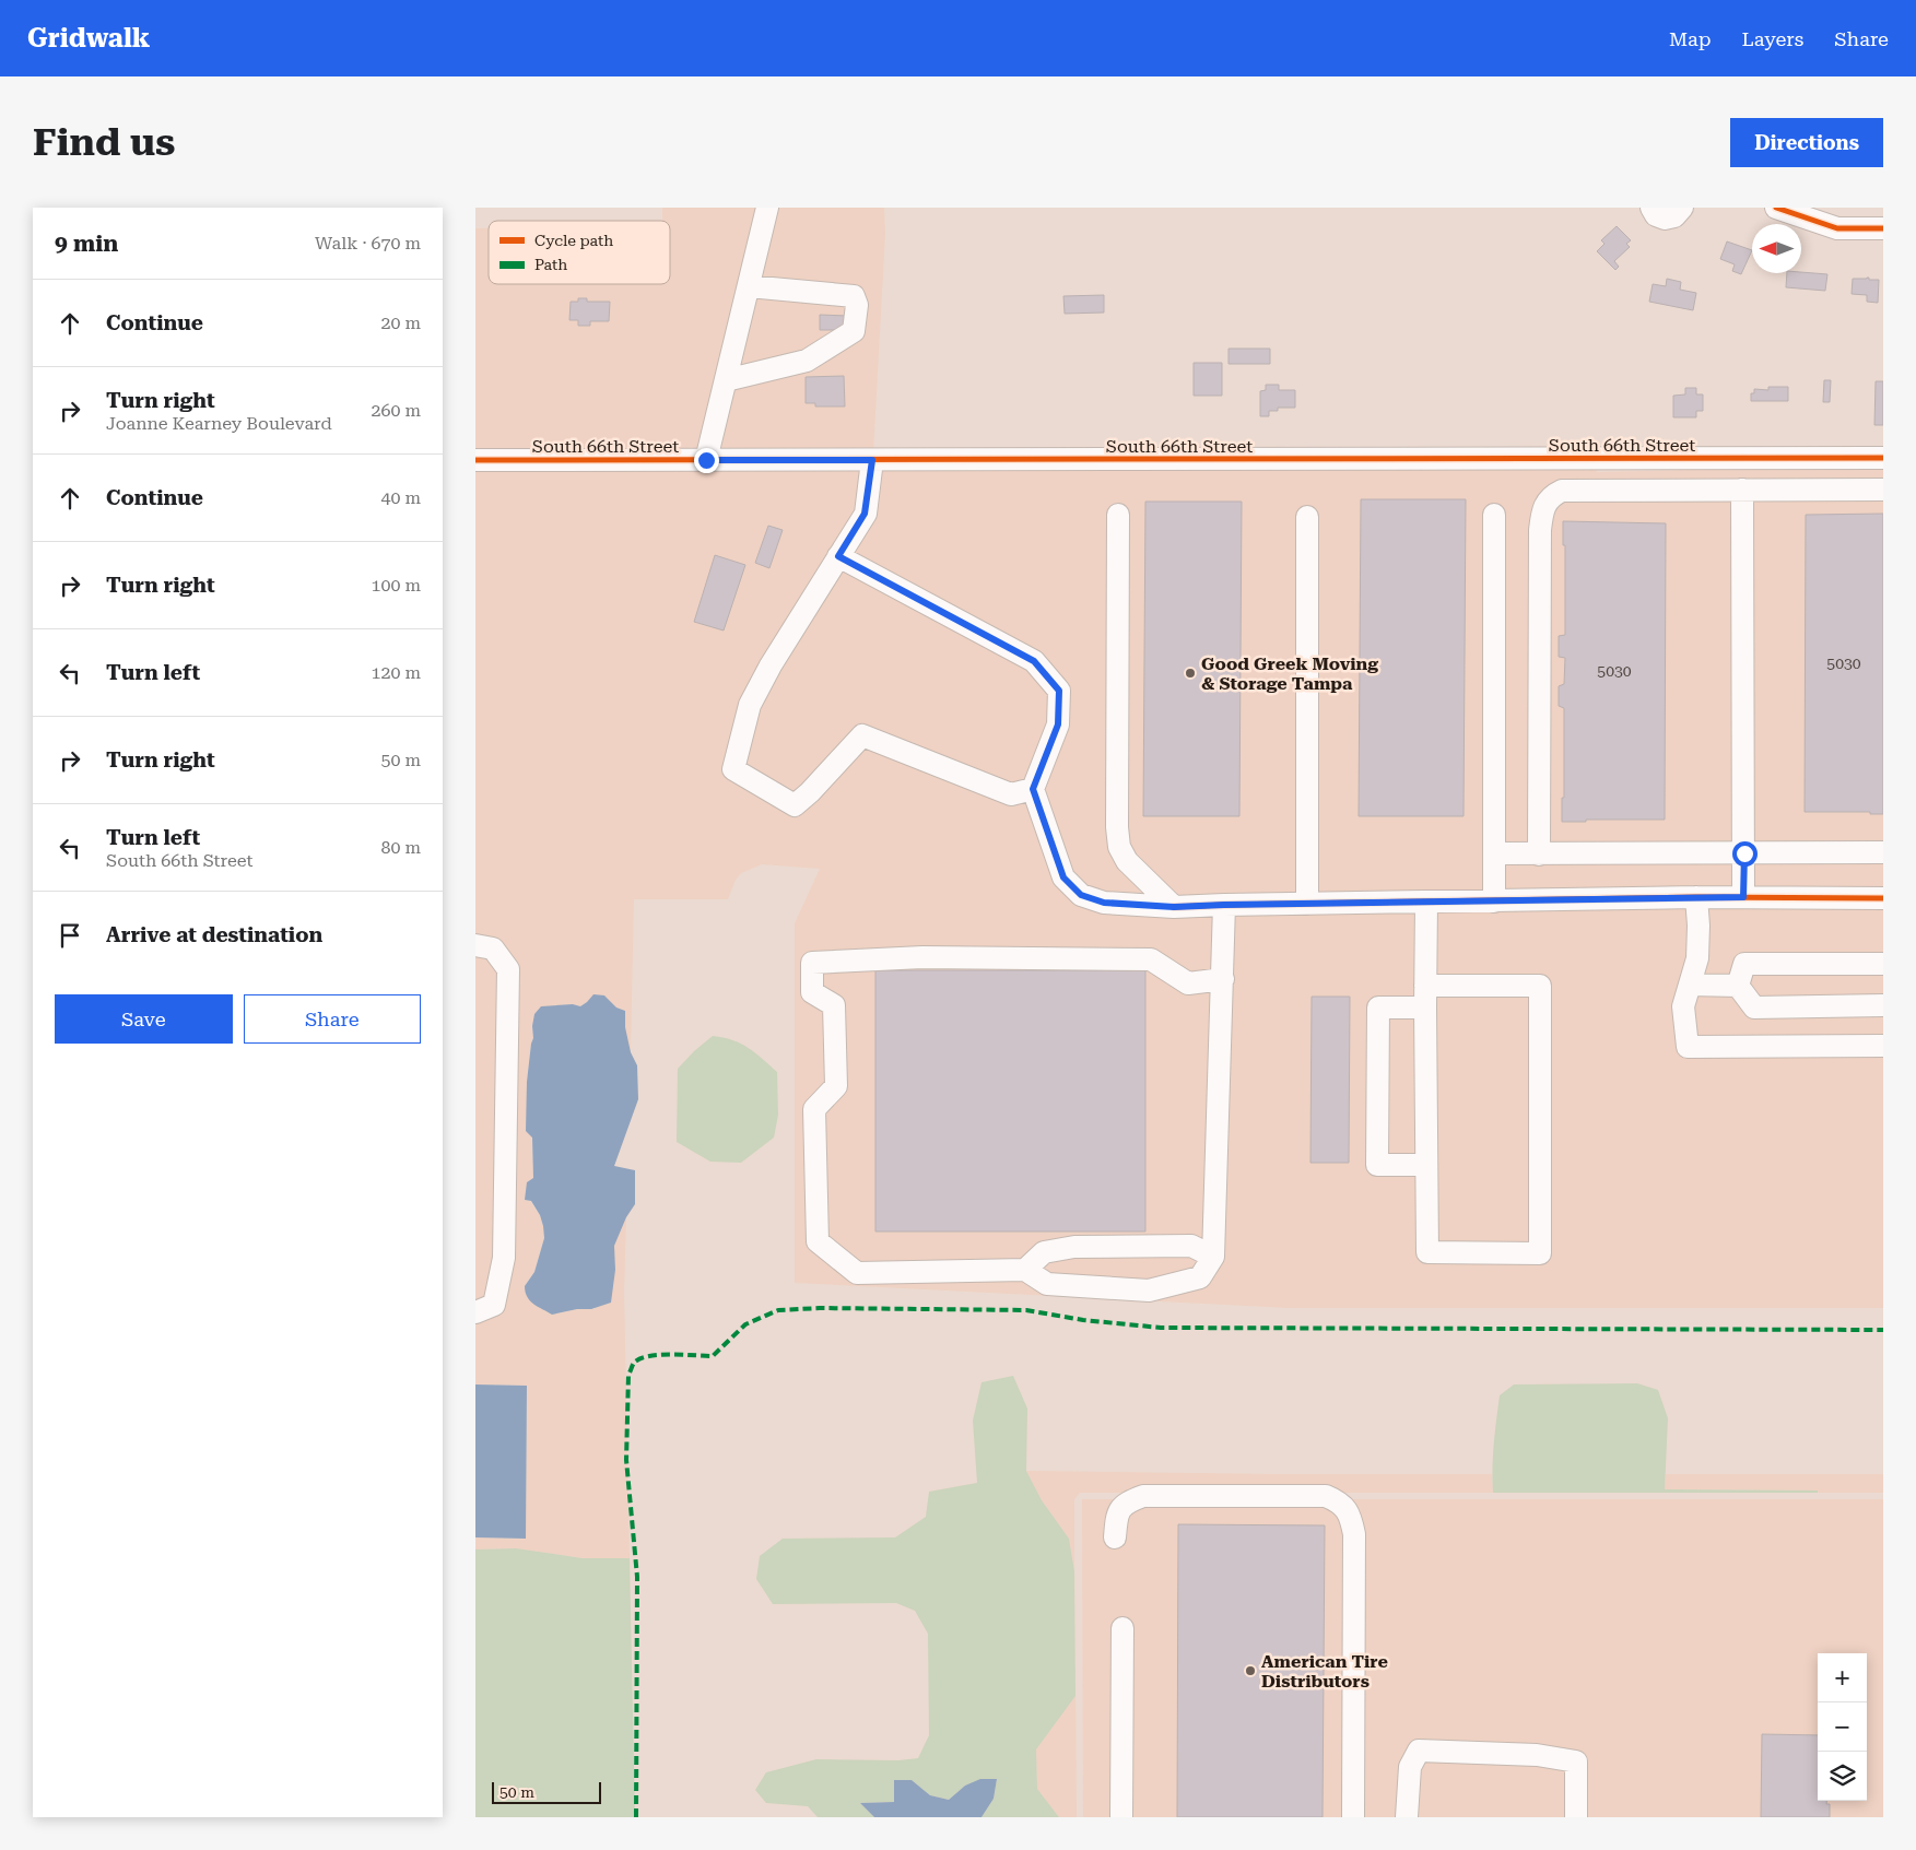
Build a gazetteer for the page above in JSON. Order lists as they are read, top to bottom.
{
  "streets": {
    "street": ["South 66th Street"]
  },
  "places": ["Good Greek Moving & Storage Tampa", "American Tire Distributors"],
  "house_numbers": ["5030", "5030"],
  "legend": ["Cycle path", "Path"],
  "scale_bar": "50 m",
  "north": "left",
  "page": {
    "header": "Gridwalk",
    "nav": ["Map", "Layers", "Share"],
    "buttons": [
      "Directions",
      ["Save", "Share"]
    ],
    "title": "Find us",
    "heading": ["9 min", "Walk · 670 m"],
    "list": [
      ["Continue", "20 m"],
      ["Turn right", "Joanne Kearney Boulevard", "260 m"],
      ["Continue", "40 m"],
      ["Turn right", "100 m"],
      ["Turn left", "120 m"],
      ["Turn right", "50 m"],
      ["Turn left", "South 66th Street", "80 m"],
      "Arrive at destination"
    ],
    "map_buttons": ["+", "−"],
    "scale": "50 m"
  }
}
